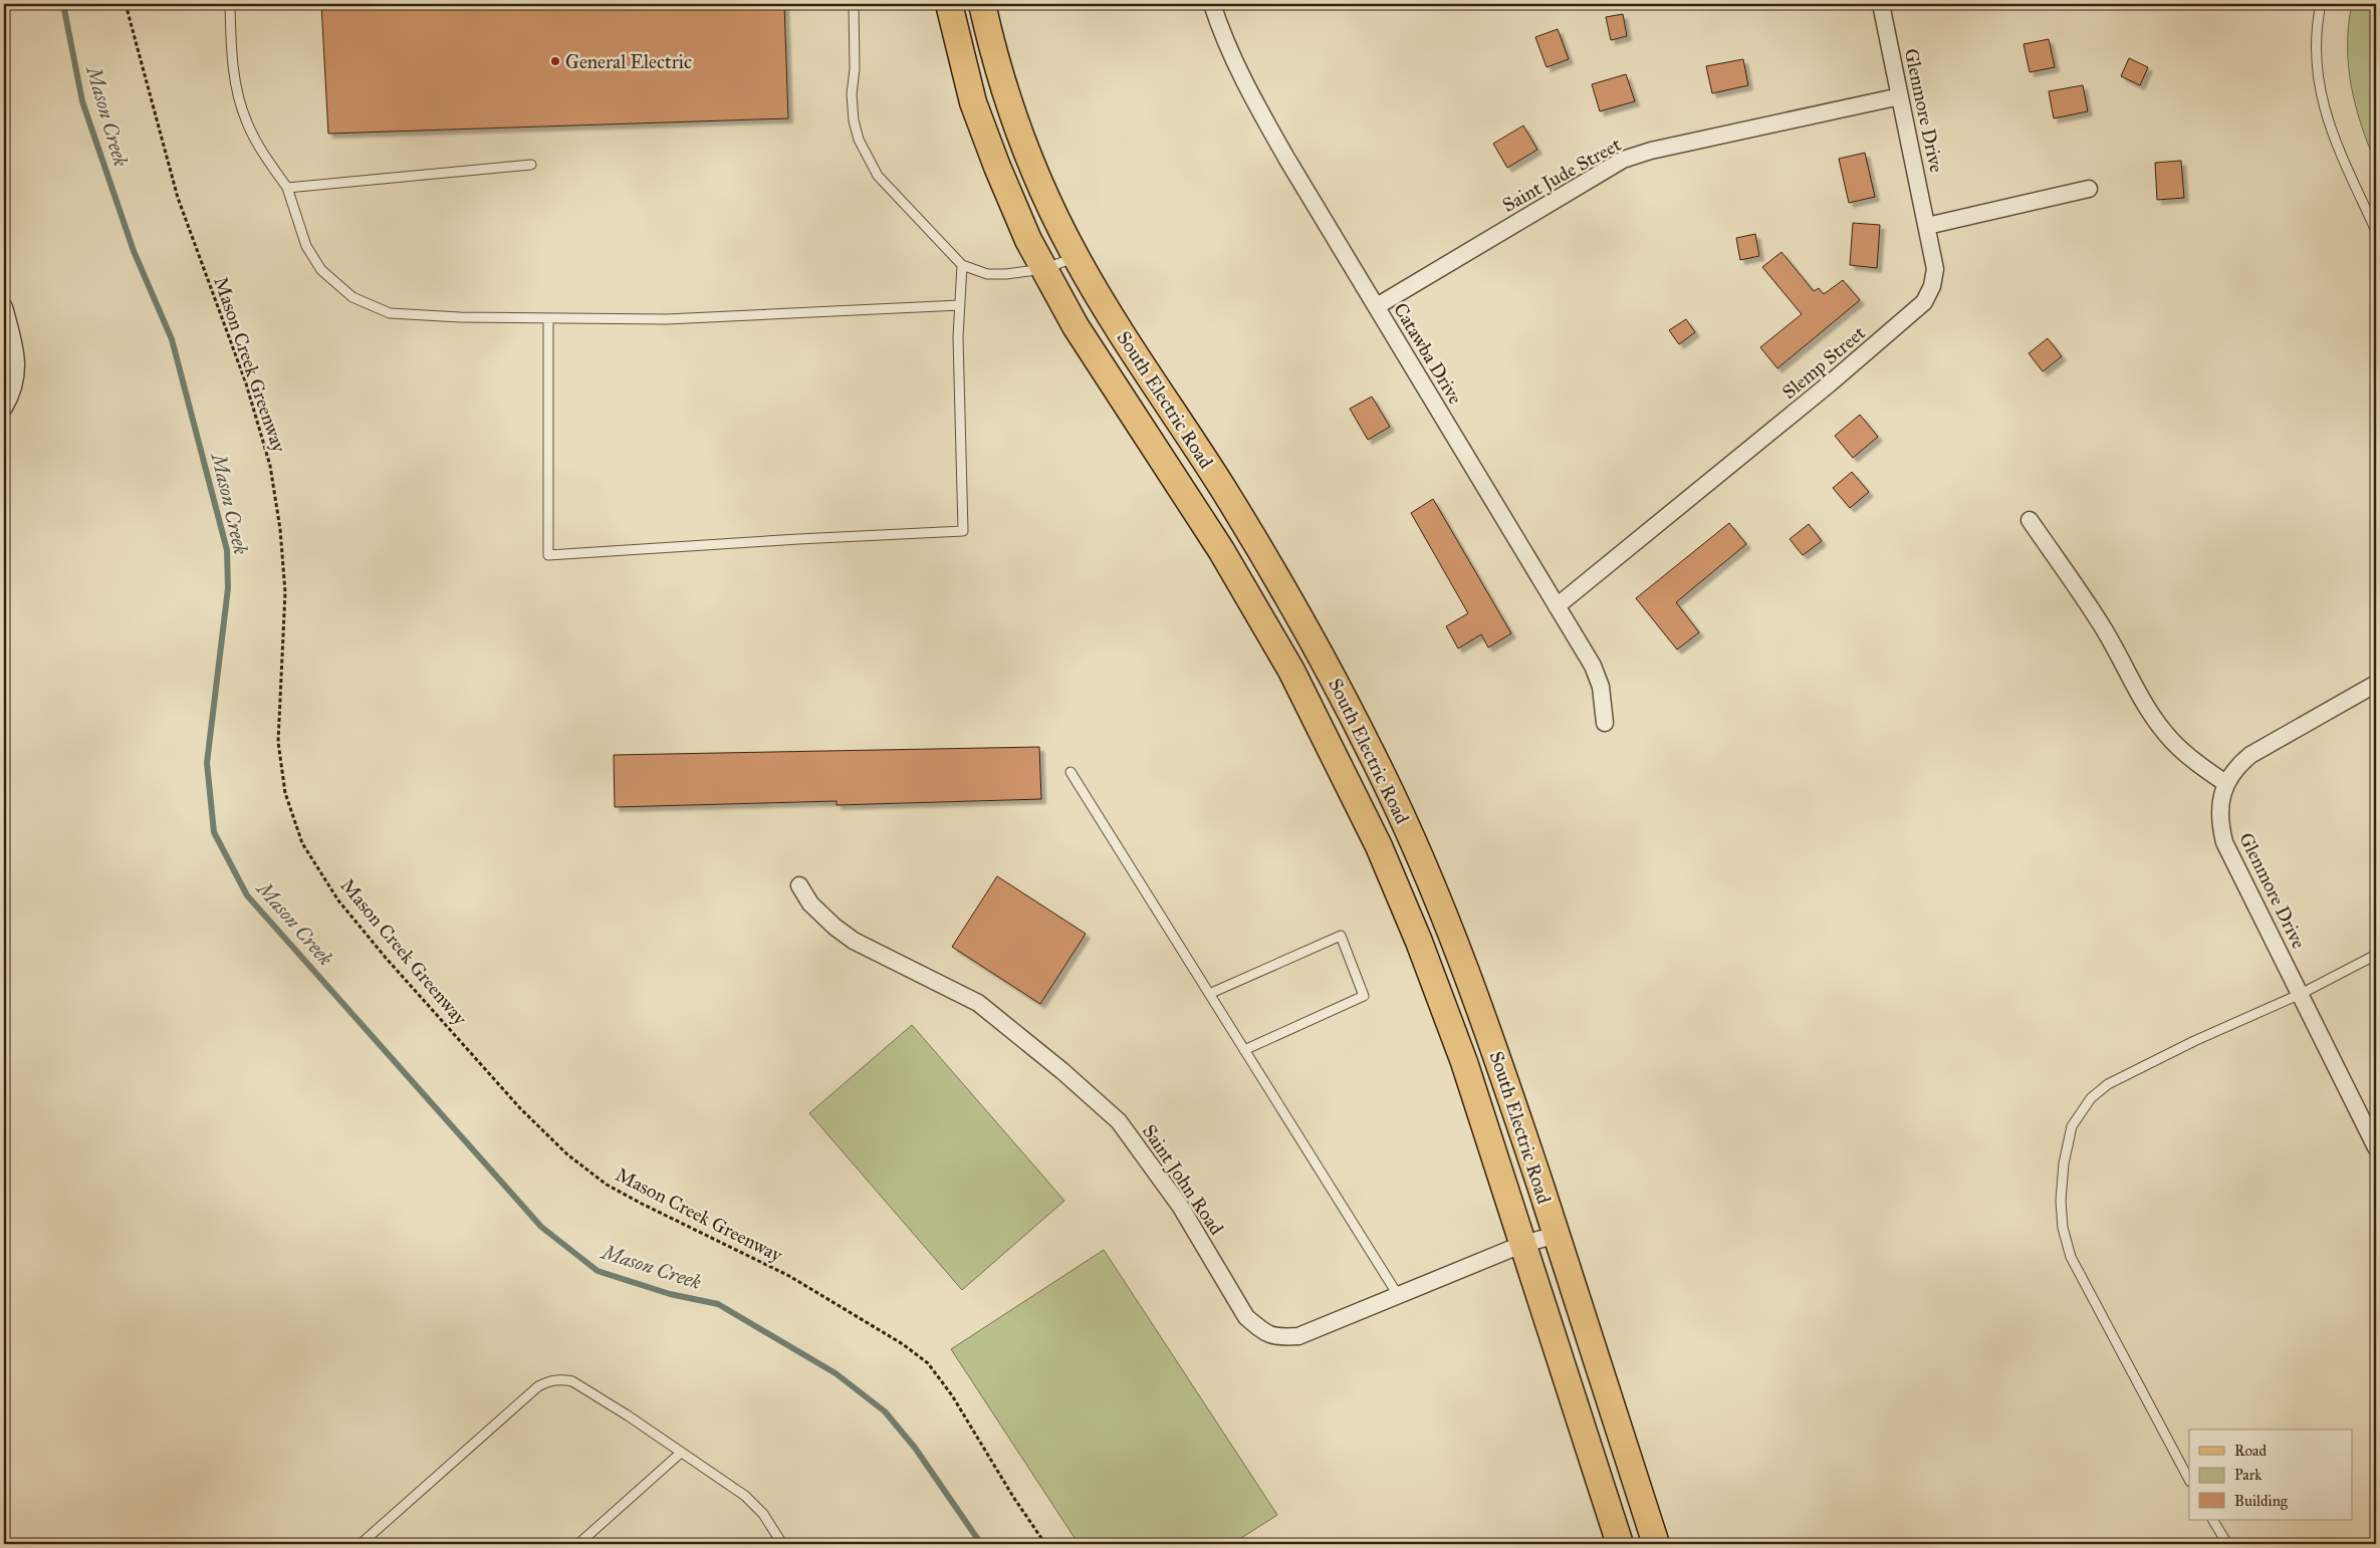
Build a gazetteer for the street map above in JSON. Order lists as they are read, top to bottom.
{
  "streets": {
    "main road": ["South Electric Road"],
    "street": [
      "Glenmore Drive",
      "Saint Jude Street",
      "Catawba Drive",
      "Slemp Street",
      "Saint John Road"
    ],
    "path": ["Mason Creek Greenway"]
  },
  "crossings": [
    ["Glenmore Drive", "Saint Jude Street"],
    ["Glenmore Drive", "Slemp Street"],
    ["Saint Jude Street", "Catawba Drive"],
    ["Catawba Drive", "Slemp Street"],
    ["South Electric Road", "Saint John Road"]
  ],
  "water": ["Mason Creek"],
  "places": ["General Electric"],
  "legend": ["Road", "Park", "Building"]
}
